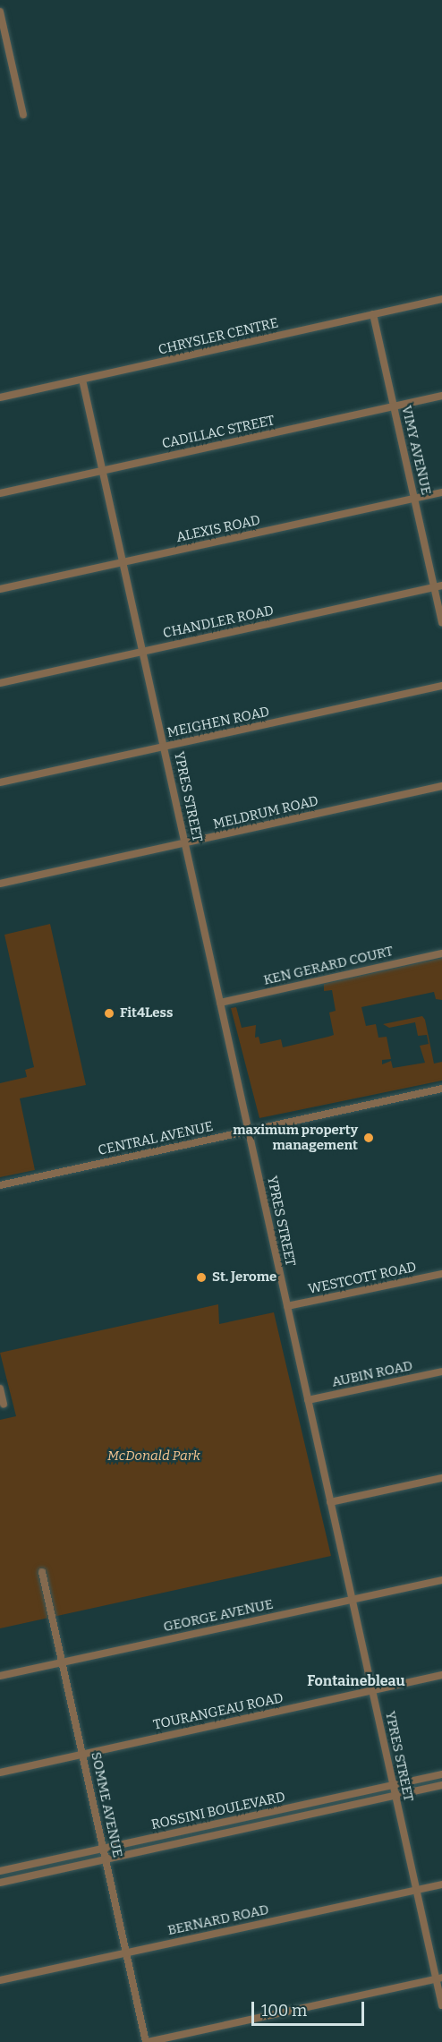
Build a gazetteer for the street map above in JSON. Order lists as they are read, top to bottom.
{
  "streets": {
    "street": [
      "CHRYSLER CENTRE",
      "CADILLAC STREET",
      "VIMY AVENUE",
      "ALEXIS ROAD",
      "CHANDLER ROAD",
      "MEIGHEN ROAD",
      "YPRES STREET",
      "MELDRUM ROAD",
      "KEN GERARD COURT",
      "CENTRAL AVENUE",
      "WESTCOTT ROAD",
      "AUBIN ROAD",
      "GEORGE AVENUE",
      "TOURANGEAU ROAD",
      "SOMME AVENUE",
      "ROSSINI BOULEVARD",
      "BERNARD ROAD"
    ]
  },
  "crossings": [
    ["CHRYSLER CENTRE", "VIMY AVENUE"],
    ["CHRYSLER CENTRE", "YPRES STREET"],
    ["CADILLAC STREET", "VIMY AVENUE"],
    ["CADILLAC STREET", "YPRES STREET"],
    ["VIMY AVENUE", "ALEXIS ROAD"],
    ["VIMY AVENUE", "CHANDLER ROAD"],
    ["ALEXIS ROAD", "YPRES STREET"],
    ["CHANDLER ROAD", "YPRES STREET"],
    ["MEIGHEN ROAD", "YPRES STREET"],
    ["YPRES STREET", "MELDRUM ROAD"],
    ["YPRES STREET", "KEN GERARD COURT"],
    ["YPRES STREET", "CENTRAL AVENUE"],
    ["YPRES STREET", "WESTCOTT ROAD"],
    ["YPRES STREET", "AUBIN ROAD"],
    ["YPRES STREET", "GEORGE AVENUE"],
    ["YPRES STREET", "TOURANGEAU ROAD"],
    ["YPRES STREET", "ROSSINI BOULEVARD"],
    ["YPRES STREET", "BERNARD ROAD"],
    ["GEORGE AVENUE", "SOMME AVENUE"],
    ["TOURANGEAU ROAD", "SOMME AVENUE"],
    ["SOMME AVENUE", "ROSSINI BOULEVARD"],
    ["SOMME AVENUE", "BERNARD ROAD"]
  ],
  "districts": ["Fontainebleau"],
  "parks": ["McDonald Park"],
  "places": ["Fit4Less", "maximum property management", "St. Jerome"],
  "scale_bar": "100 m"
}
